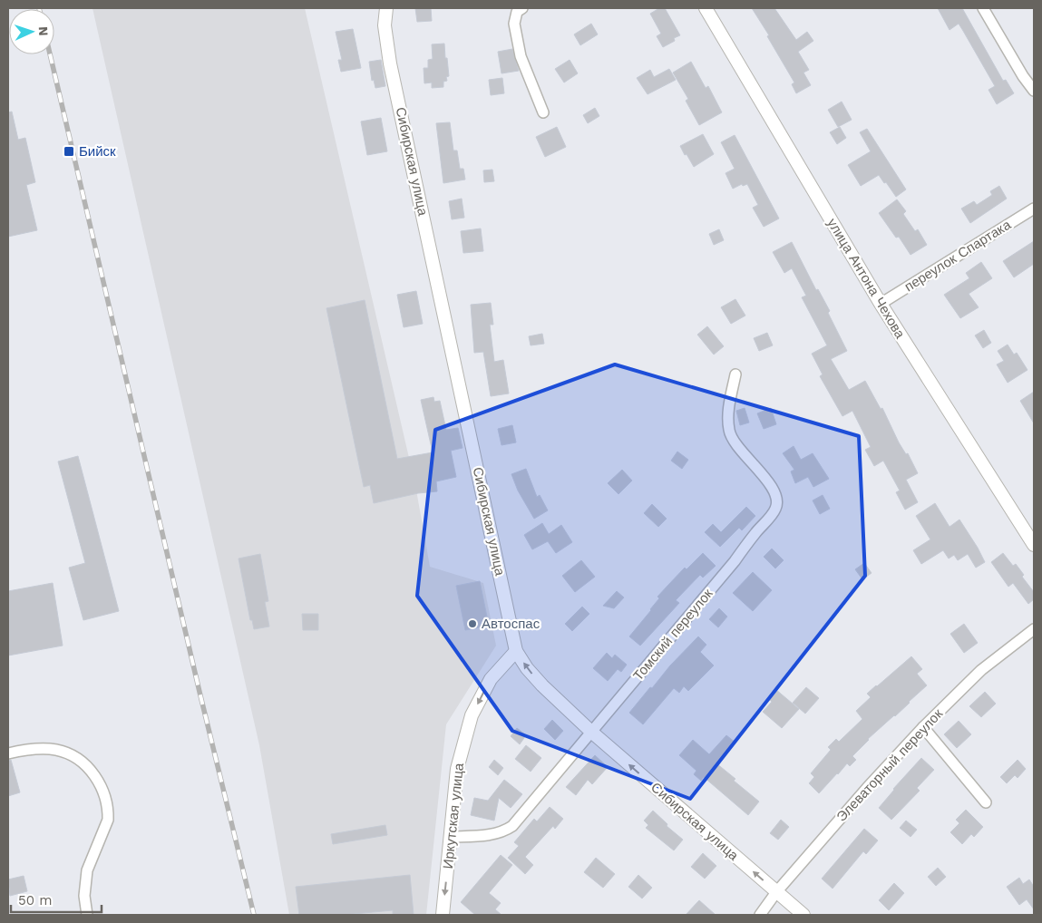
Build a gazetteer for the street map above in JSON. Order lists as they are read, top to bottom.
{
  "streets": {
    "street": [
      "Сибирская улица",
      "переулок Спартака",
      "улица Антона Чехова",
      "Томский переулок",
      "Элеваторный переулок",
      "Иркутская улица"
    ]
  },
  "crossings": [
    ["Сибирская улица", "Томский переулок"],
    ["Сибирская улица", "Элеваторный переулок"],
    ["Сибирская улица", "Иркутская улица"],
    ["переулок Спартака", "улица Антона Чехова"],
    ["Томский переулок", "Иркутская улица"]
  ],
  "one_way": ["Иркутская улица"],
  "places": {
    "transit": ["Бийск"],
    "other": ["Автоспас"]
  },
  "scale_bar": "50 m",
  "north": "right"
}
